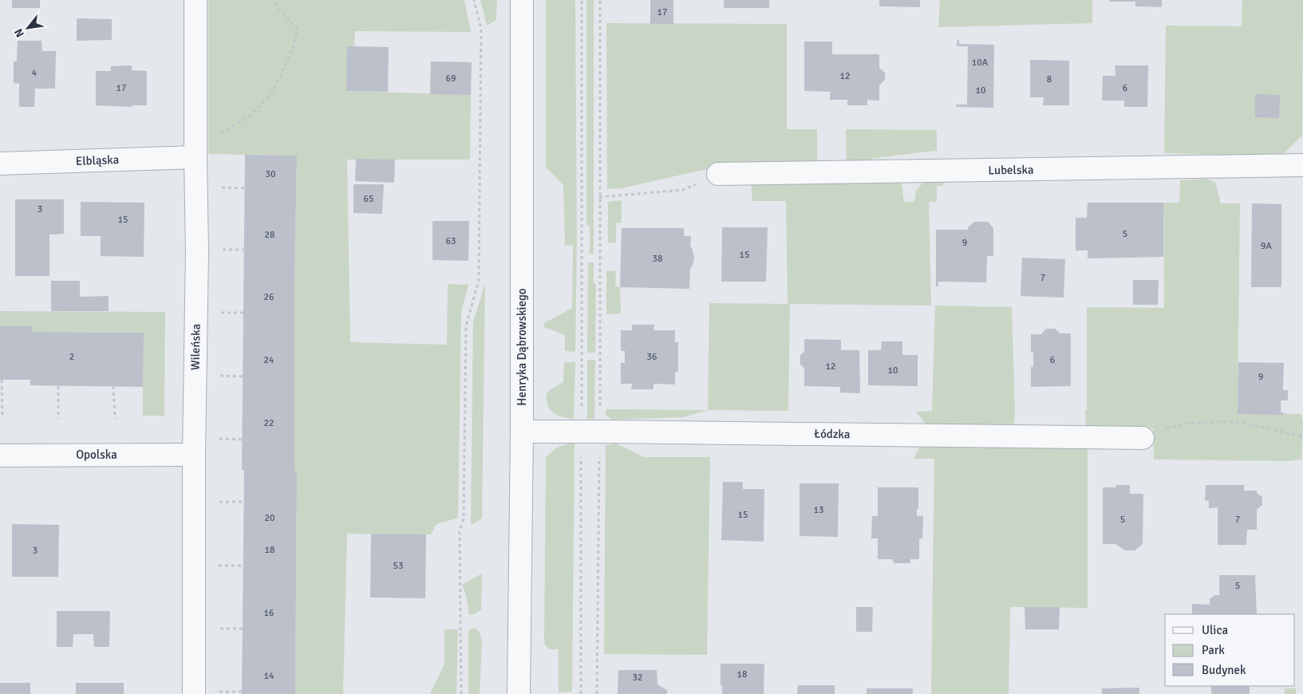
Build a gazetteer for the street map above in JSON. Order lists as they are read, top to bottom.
{
  "streets": {
    "street": [
      "Elbląska",
      "Lubelska",
      "Wileńska",
      "Henryka Dąbrowskiego",
      "Łódzka",
      "Opolska"
    ]
  },
  "crossings": [
    ["Elbląska", "Wileńska"],
    ["Wileńska", "Opolska"],
    ["Henryka Dąbrowskiego", "Łódzka"]
  ],
  "house_numbers": [
    "17",
    "10A",
    "4",
    "12",
    "69",
    "8",
    "17",
    "6",
    "10",
    "30",
    "65",
    "3",
    "15",
    "5",
    "28",
    "63",
    "9",
    "9A",
    "15",
    "38",
    "7",
    "26",
    "2",
    "36",
    "24",
    "6",
    "12",
    "10",
    "9",
    "22",
    "13",
    "15",
    "20",
    "5",
    "7",
    "18",
    "3",
    "53",
    "5",
    "16",
    "18",
    "14",
    "32"
  ],
  "legend": ["Ulica", "Park", "Budynek"],
  "north": "bottom left"
}
